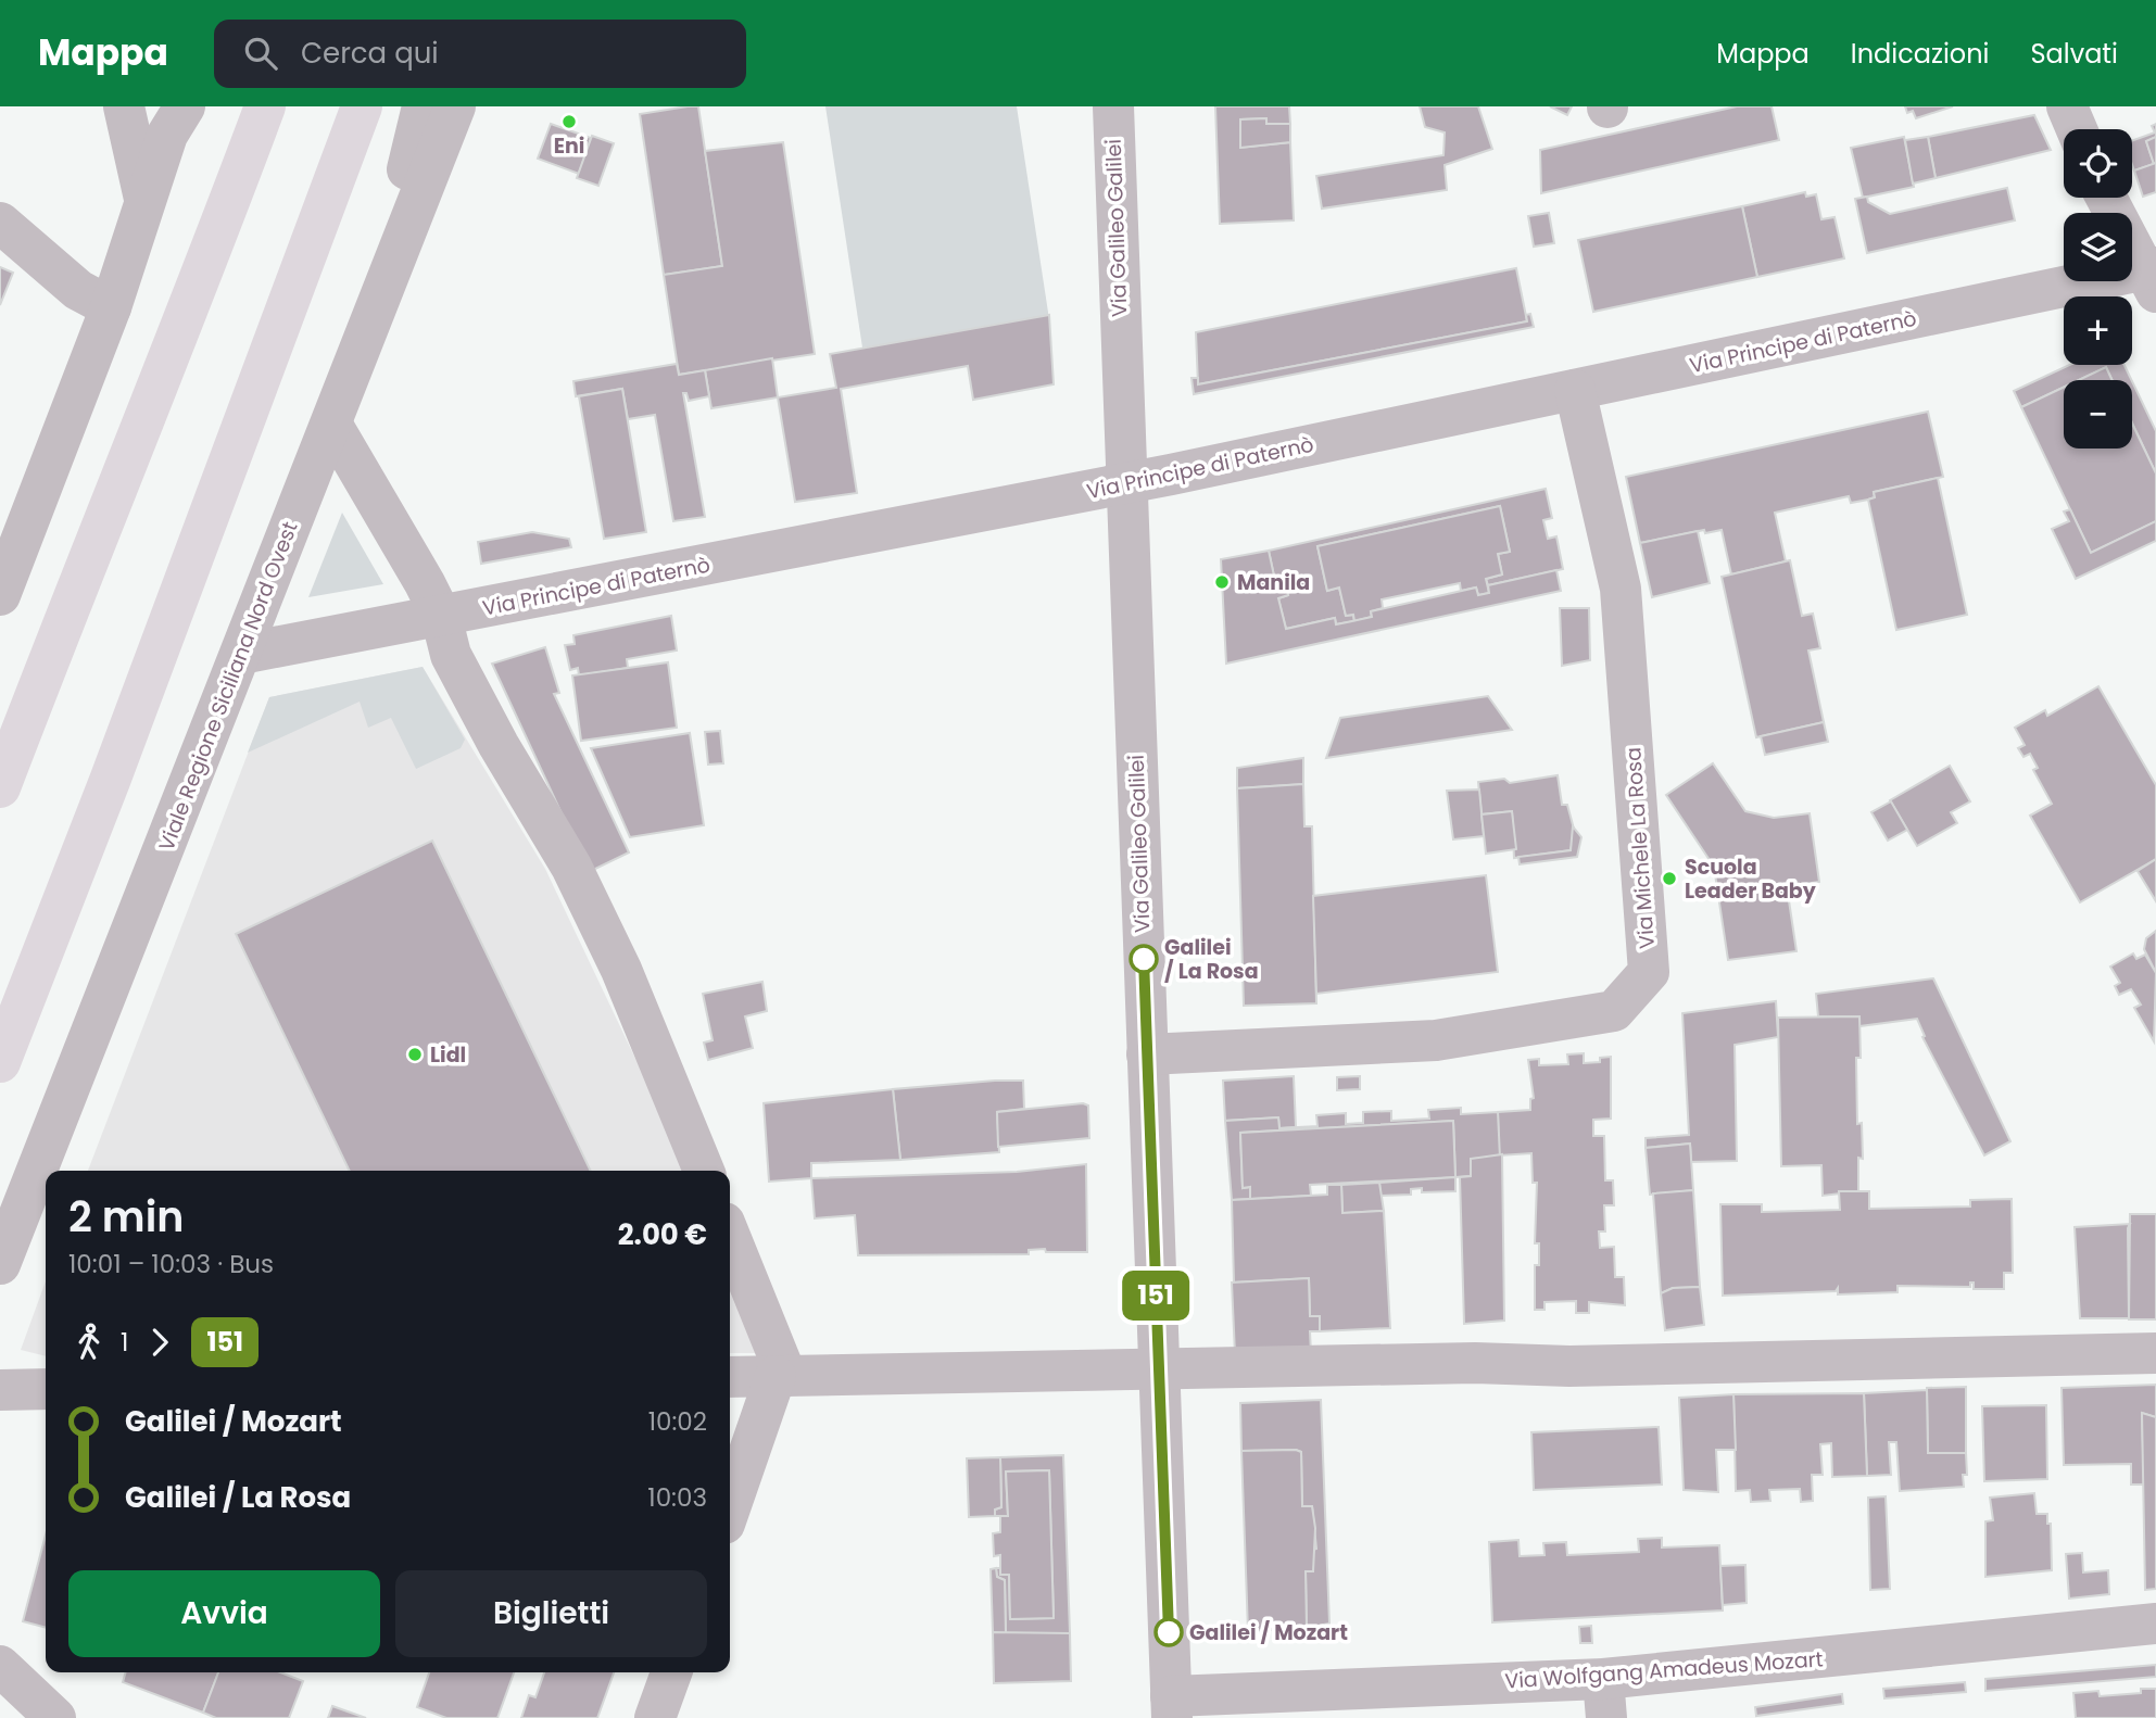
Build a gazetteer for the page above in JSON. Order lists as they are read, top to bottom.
{
  "streets": {
    "street": [
      "Via Galileo Galilei",
      "Via Principe di Paternò",
      "Viale Regione Siciliana Nord Ovest",
      "Via Michele La Rosa",
      "Via Wolfgang Amadeus Mozart"
    ]
  },
  "crossings": [
    ["Via Galileo Galilei", "Via Principe di Paternò"],
    ["Via Galileo Galilei", "Via Michele La Rosa"],
    ["Via Galileo Galilei", "Via Wolfgang Amadeus Mozart"],
    ["Via Principe di Paternò", "Viale Regione Siciliana Nord Ovest"],
    ["Via Principe di Paternò", "Via Michele La Rosa"]
  ],
  "places": [
    "Eni",
    "Manila",
    "Scuola Leader Baby",
    "Galilei / La Rosa",
    "Lidl",
    "Galilei / Mozart"
  ],
  "lines": ["bus line 151"],
  "page": {
    "header": "Mappa",
    "search": "Cerca qui",
    "nav": ["Mappa", "Indicazioni", "Salvati"],
    "on_map": "151",
    "map_buttons": ["+", "−"],
    "heading": ["2 min", "10:01 – 10:03 · Bus", "2.00 €"],
    "legs": ["1", "151"],
    "list": [
      {
        "name": "Galilei / Mozart",
        "value": "10:02"
      },
      {
        "name": "Galilei / La Rosa",
        "value": "10:03"
      }
    ],
    "buttons": ["Avvia", "Biglietti"]
  }
}
